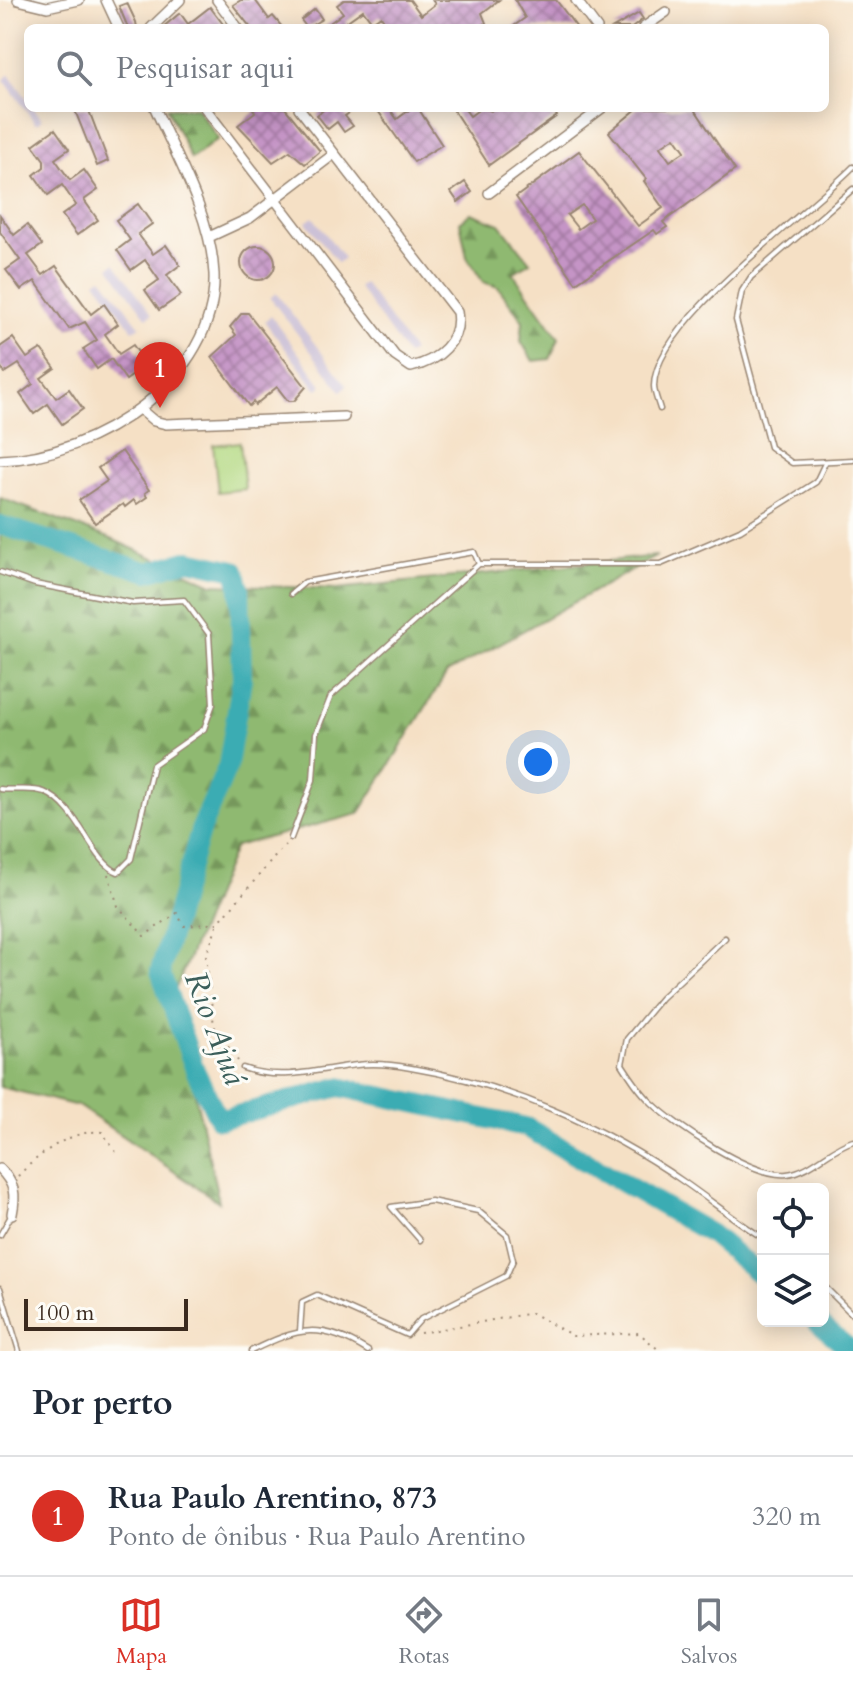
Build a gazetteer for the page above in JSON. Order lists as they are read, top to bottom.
{
  "water": ["Rio Ajuá"],
  "scale_bar": "100 m",
  "page": {
    "search": "Pesquisar aqui",
    "pins": "1",
    "scale": "100 m",
    "heading": "Por perto",
    "list": [
      {
        "mark": "1",
        "name": "Rua Paulo Arentino, 873",
        "note": "Ponto de ônibus · Rua Paulo Arentino",
        "value": "320 m"
      }
    ],
    "nav": ["Mapa", "Rotas", "Salvos"]
  }
}
